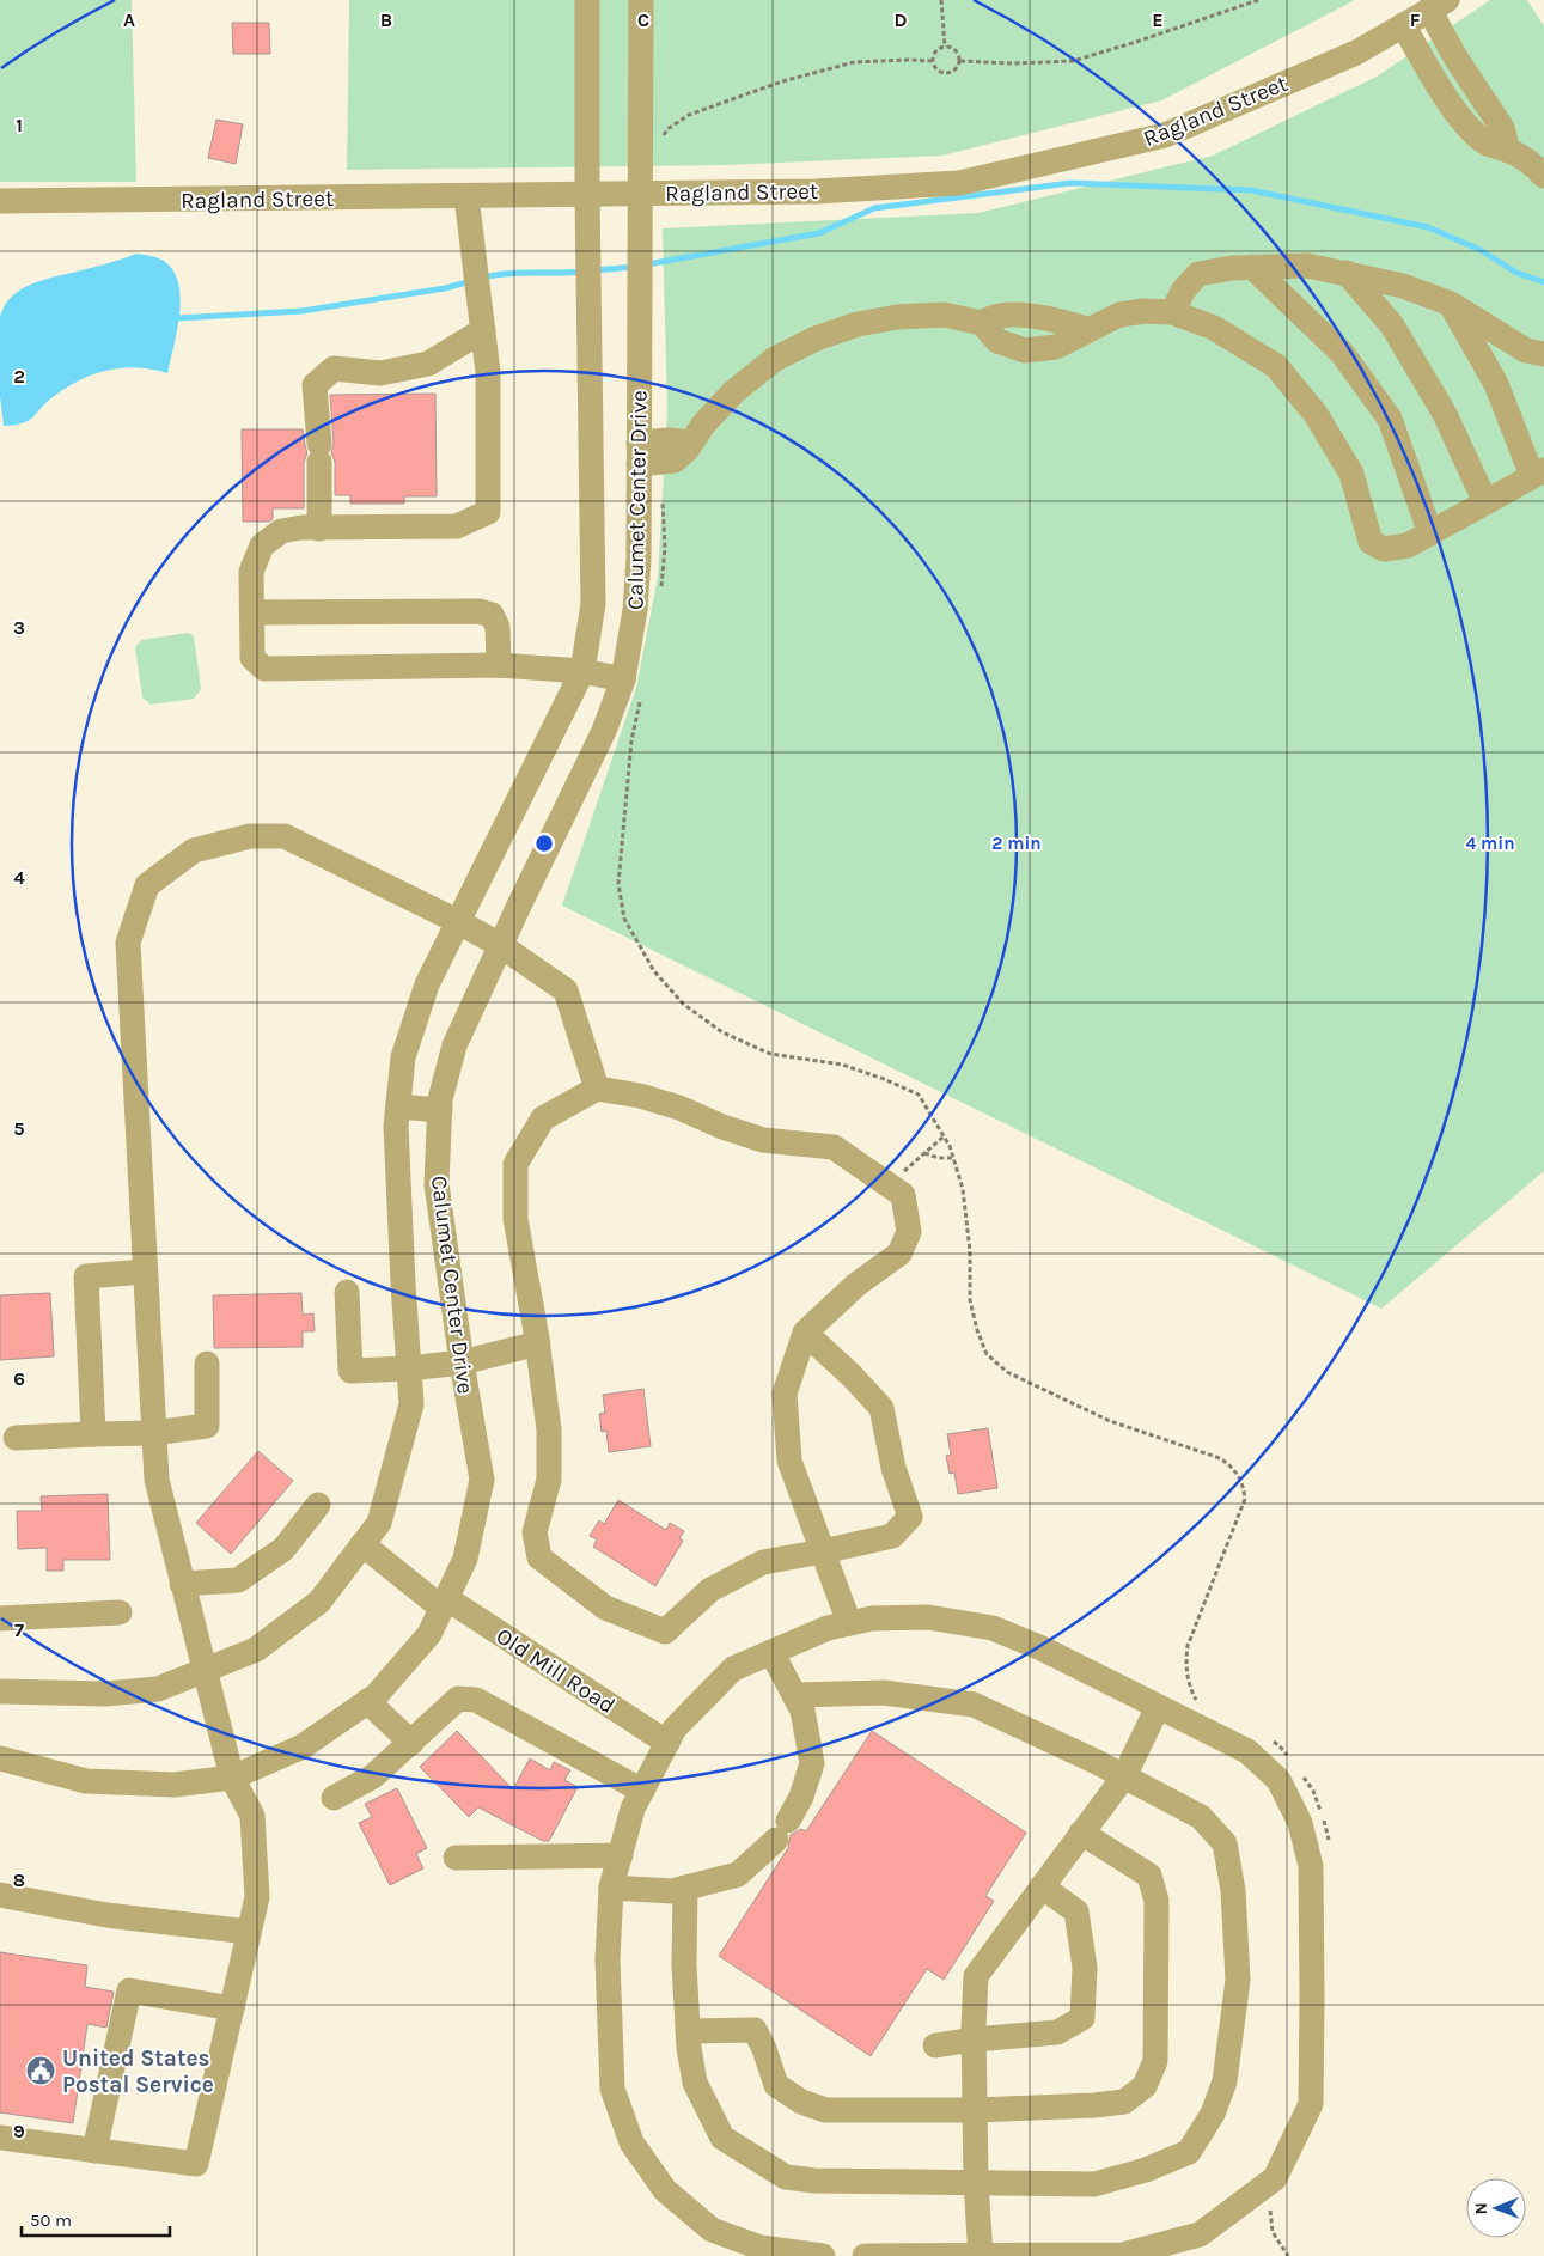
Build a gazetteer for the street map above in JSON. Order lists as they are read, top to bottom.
{
  "streets": {
    "street": ["Ragland Street", "Calumet Center Drive", "Old Mill Road"]
  },
  "crossings": [
    ["Ragland Street", "Calumet Center Drive"],
    ["Calumet Center Drive", "Old Mill Road"]
  ],
  "places": {
    "public building": ["United States Postal Service"]
  },
  "scale_bar": "50 m",
  "north": "left",
  "grid": {
    "columns": [
      "A",
      "B",
      "C",
      "D",
      "E",
      "F"
    ],
    "rows": [
      "1",
      "2",
      "3",
      "4",
      "5",
      "6",
      "7",
      "8",
      "9"
    ]
  },
  "rings": ["2 min", "4 min"]
}
